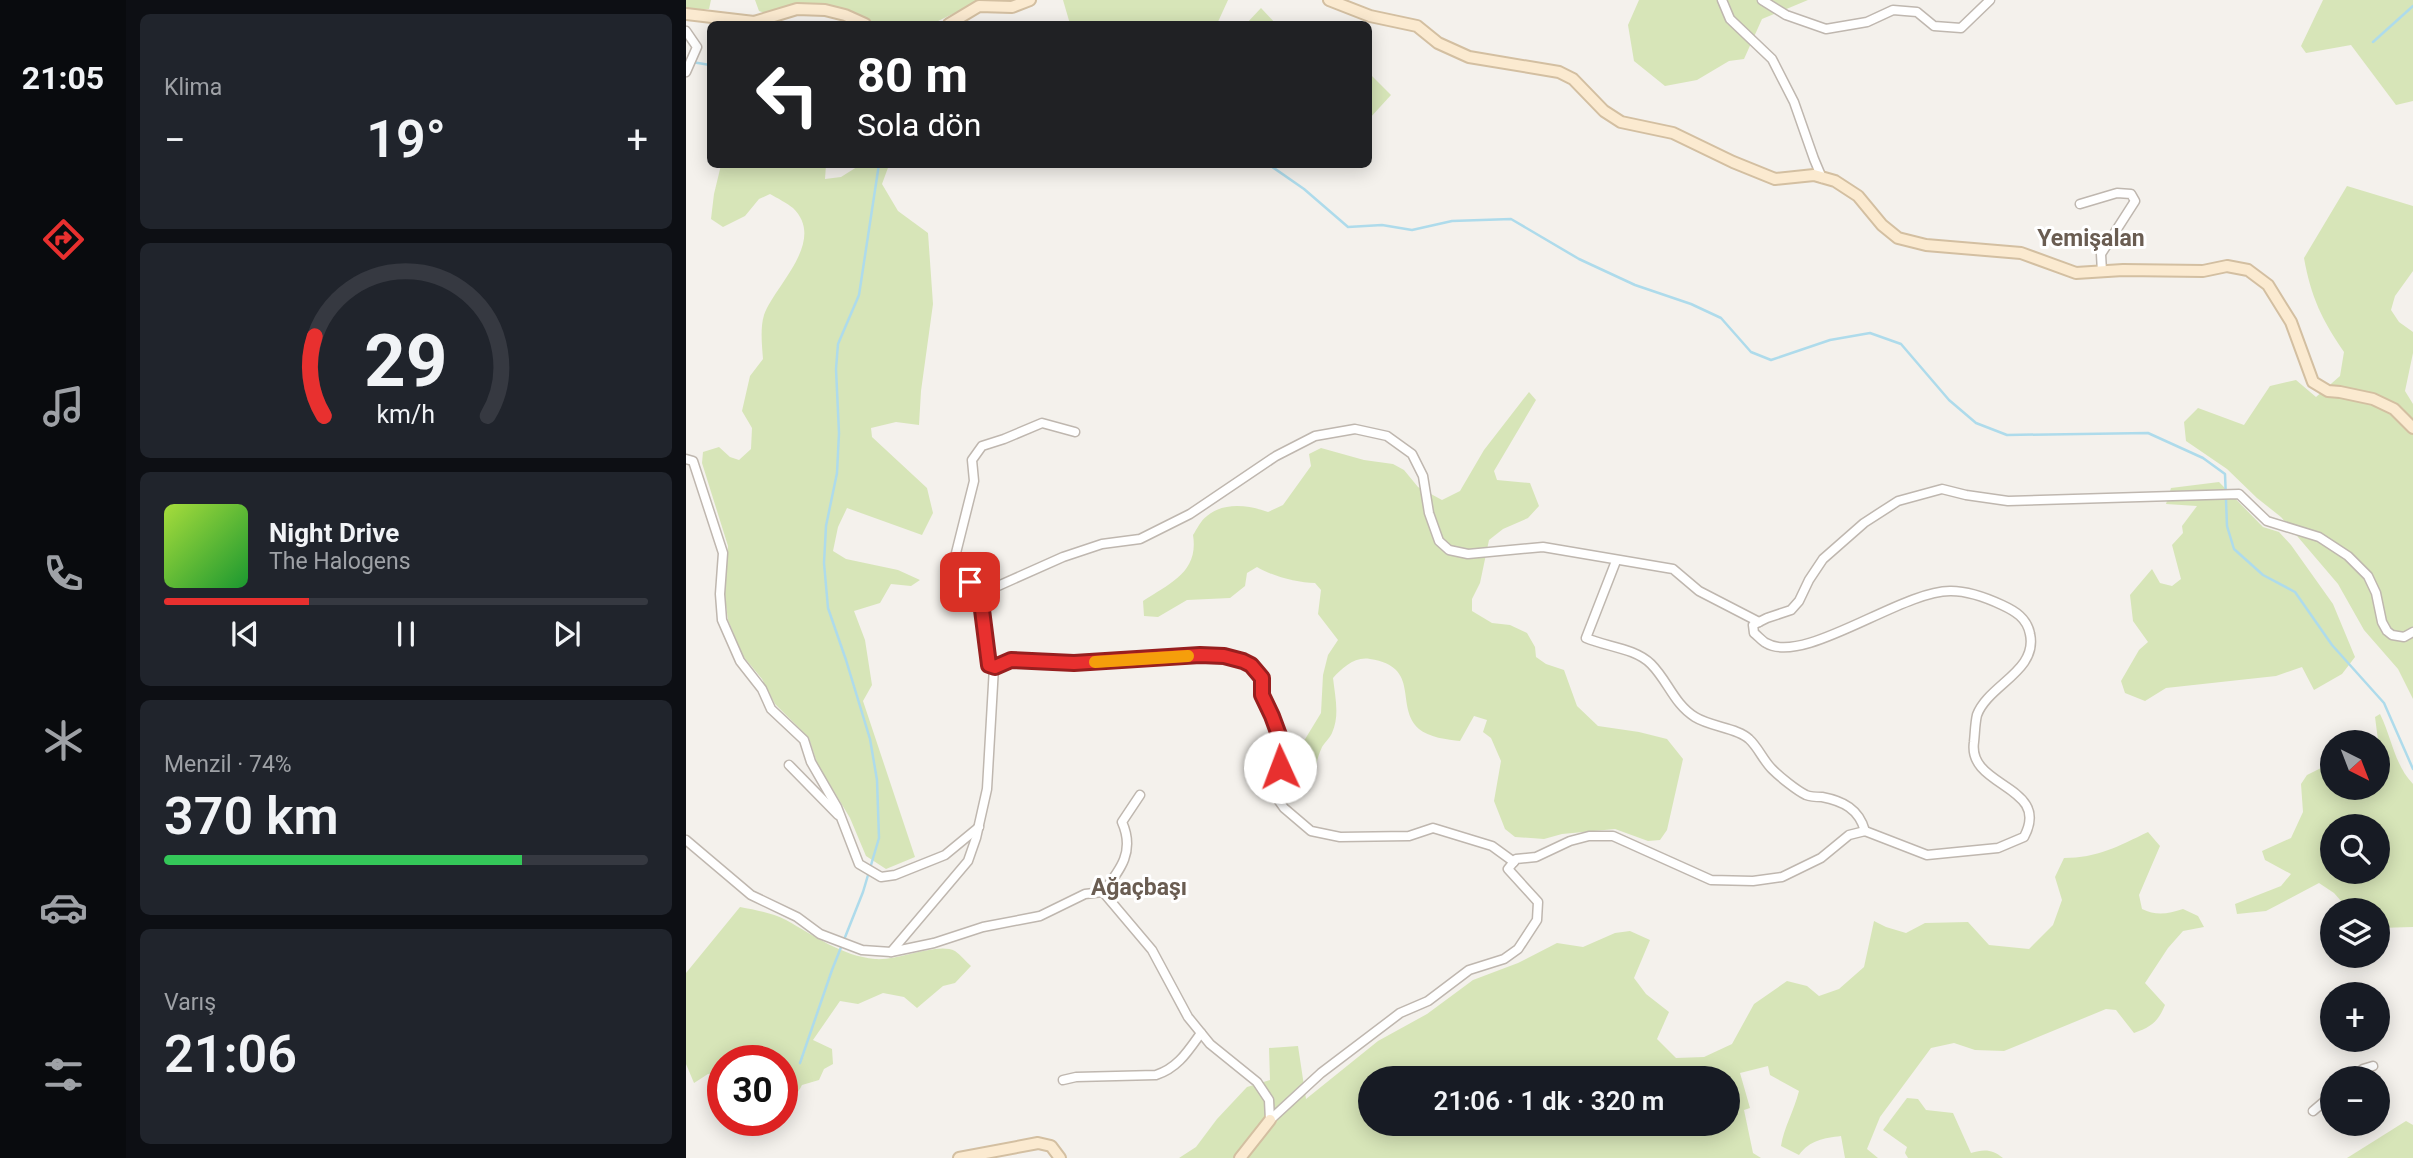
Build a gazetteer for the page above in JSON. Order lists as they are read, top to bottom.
{
  "districts": ["Yemişalan", "Ağaçbaşı"],
  "north": "bottom right",
  "page": {
    "tabs": "21:05",
    "tile": [
      "Klima",
      ["Menzil · 74%", "370 km"],
      ["Varış", "21:06"]
    ],
    "turn": ["80 m", "Sola dön"],
    "heat": ["−", "19°", "+"],
    "song": ["Night Drive", "The Halogens"],
    "map_buttons": ["+", "−"],
    "limit": "30",
    "trip": "21:06 · 1 dk · 320 m",
    "gauge": ["29", "km/h"]
  }
}
